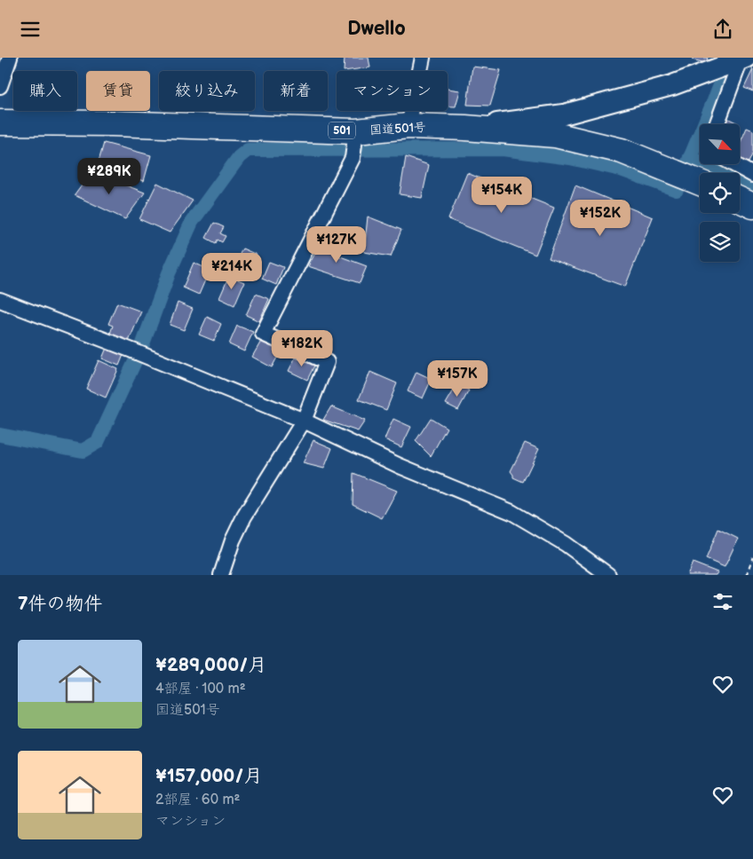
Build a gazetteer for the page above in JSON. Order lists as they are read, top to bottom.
{
  "streets": {
    "highway": ["国道501号", "501"]
  },
  "north": "bottom right",
  "page": {
    "header": "Dwello",
    "chip": [
      "購入",
      "賃貸",
      "絞り込み",
      "新着",
      "マンション"
    ],
    "price": [
      "¥289K",
      "¥154K",
      "¥152K",
      "¥127K",
      "¥214K",
      "¥182K",
      "¥157K"
    ],
    "heading": "7件の物件",
    "list": [
      {
        "name": "¥289,000/月",
        "note": "4部屋 · 100 m² · 国道501号"
      },
      {
        "name": "¥157,000/月",
        "note": "2部屋 · 60 m² · マンション"
      }
    ]
  }
}
